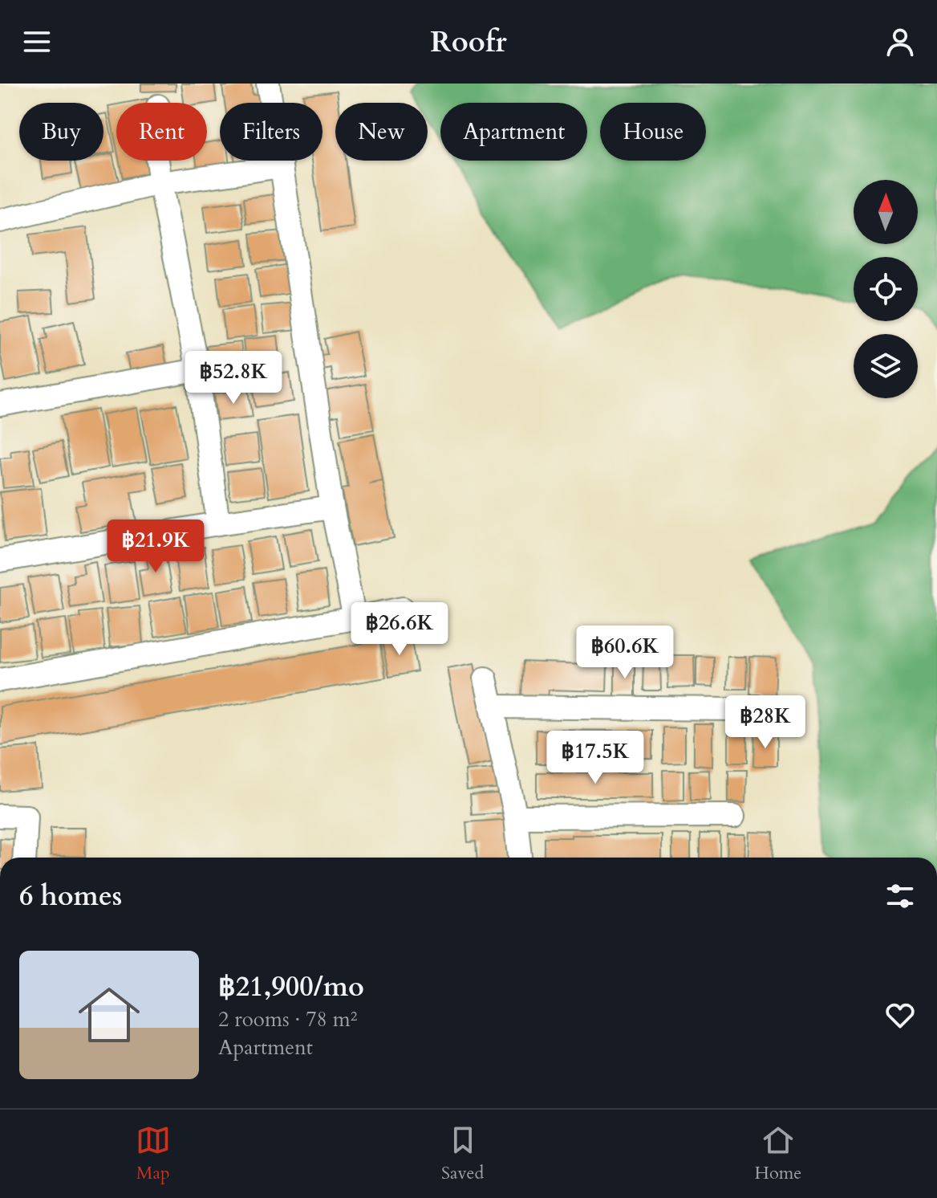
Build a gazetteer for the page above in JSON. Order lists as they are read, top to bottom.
{
  "north": "top",
  "page": {
    "header": "Roofr",
    "chip": [
      "Buy",
      "Rent",
      "Filters",
      "New",
      "Apartment",
      "House"
    ],
    "price": [
      "฿52.8K",
      "฿21.9K",
      "฿26.6K",
      "฿60.6K",
      "฿28K",
      "฿17.5K"
    ],
    "heading": "6 homes",
    "list": [
      {
        "name": "฿21,900/mo",
        "note": "2 rooms · 78 m² · Apartment"
      }
    ],
    "tabs": ["Map", "Saved", "Home"]
  }
}
